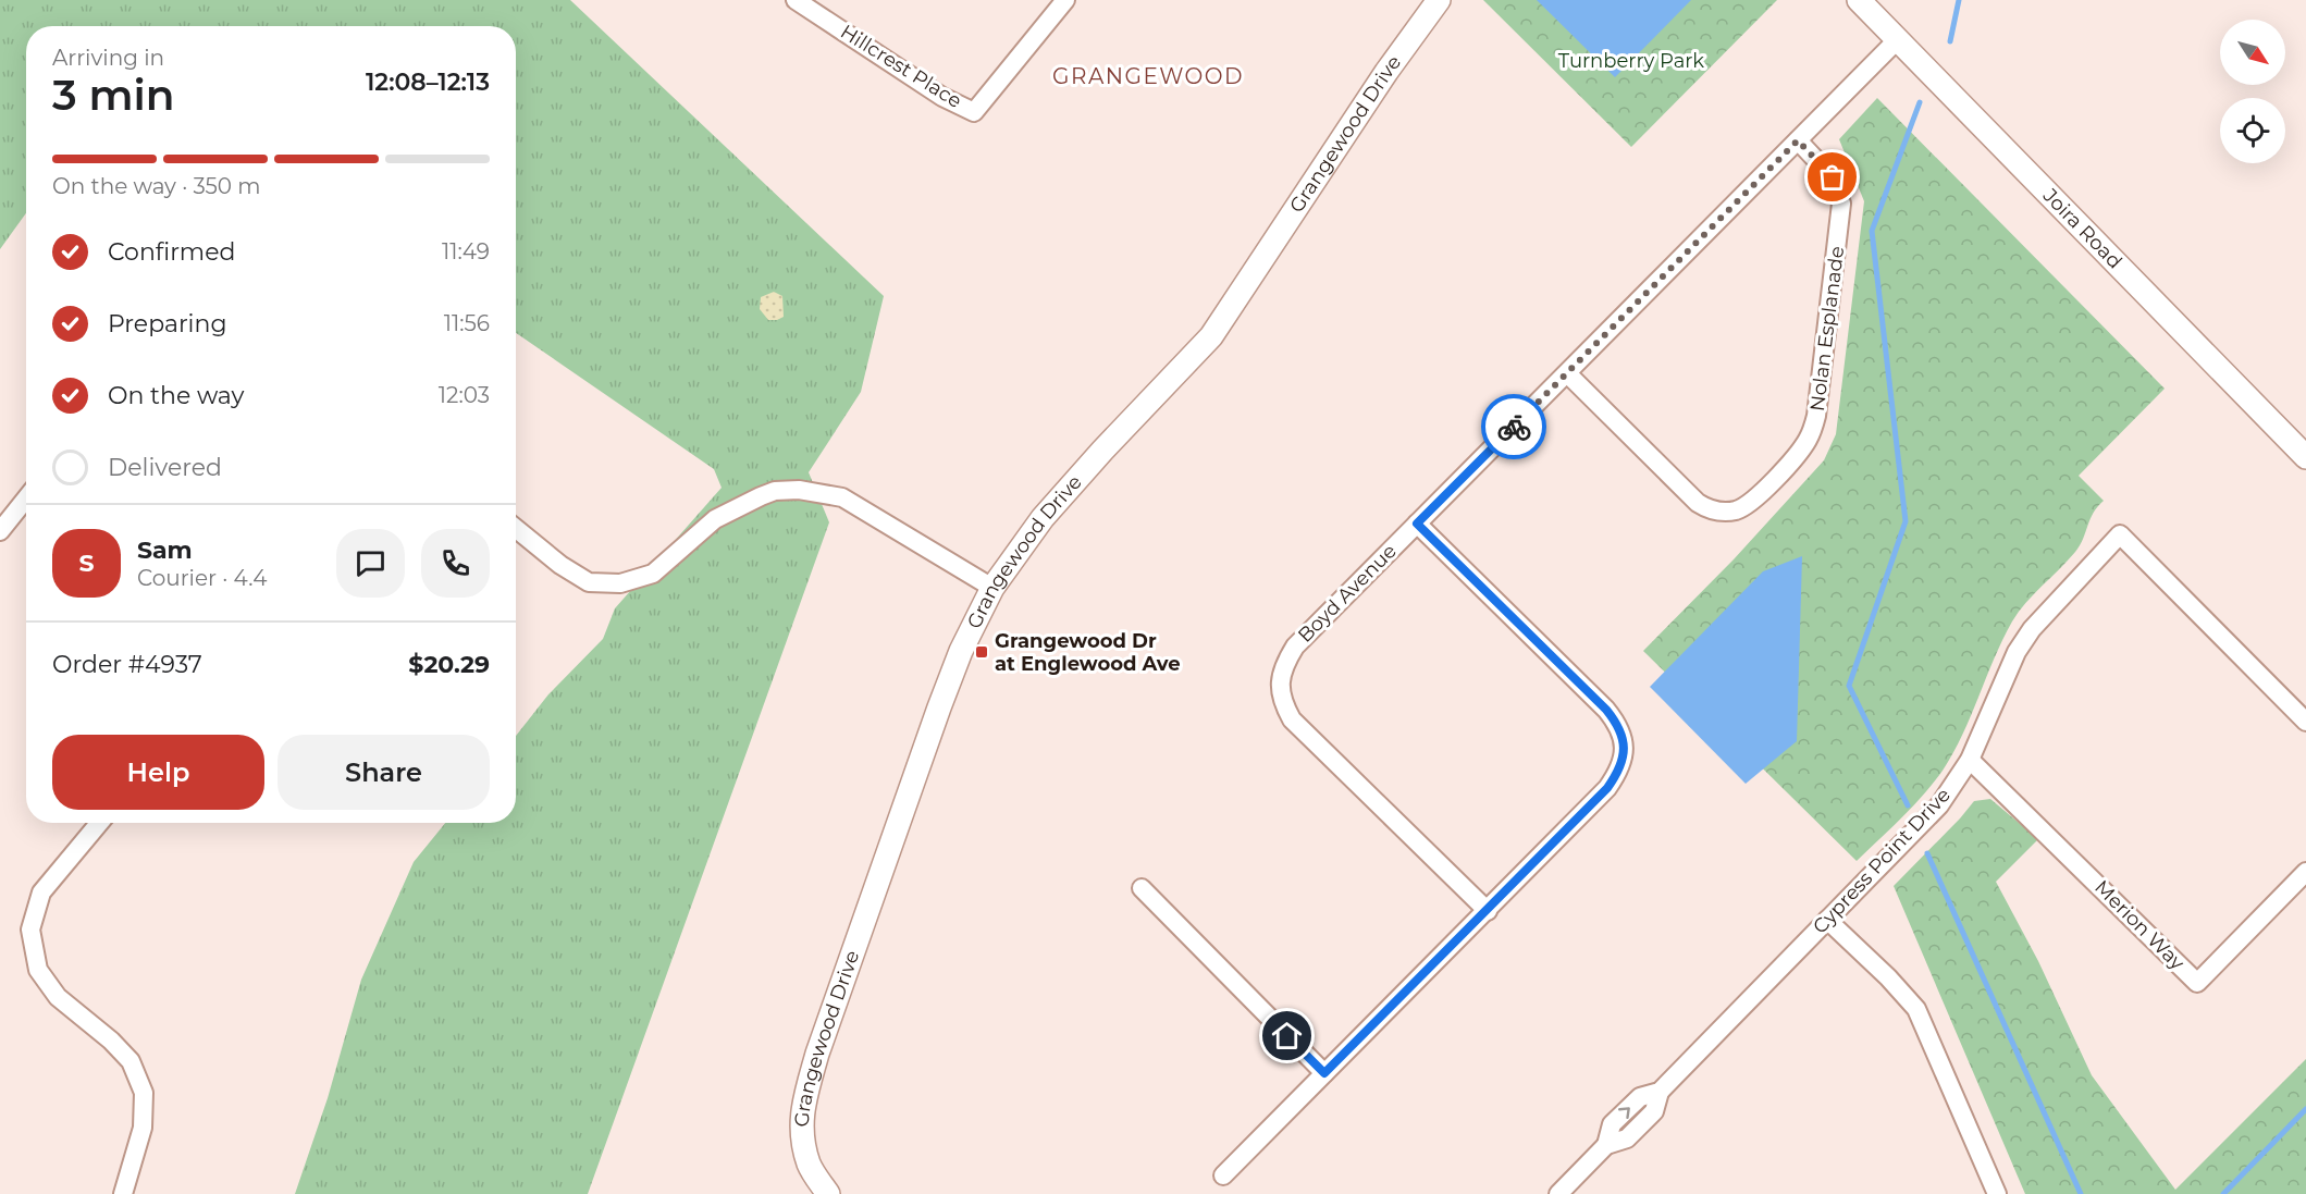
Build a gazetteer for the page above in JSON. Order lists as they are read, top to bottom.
{
  "streets": {
    "street": [
      "Hillcrest Place",
      "Grangewood Drive",
      "Joira Road",
      "Nolan Esplanade",
      "Boyd Avenue",
      "Cypress Point Drive",
      "Merion Way"
    ]
  },
  "crossings": [
    ["Joira Road", "Boyd Avenue"],
    ["Nolan Esplanade", "Boyd Avenue"],
    ["Cypress Point Drive", "Merion Way"]
  ],
  "districts": ["GRANGEWOOD"],
  "parks": ["Turnberry Park"],
  "places": {
    "transit": ["Grangewood Dr at Englewood Ave"]
  },
  "north": "bottom right",
  "page": {
    "heading": ["3 min", "Arriving in", "12:08–12:13"],
    "panel": [
      "Sam",
      "Courier · 4.4",
      "Order #4937",
      "$20.29"
    ],
    "bar": "On the way · 350 m",
    "list": [
      ["Confirmed", "11:49"],
      ["Preparing", "11:56"],
      ["On the way", "12:03"],
      "Delivered"
    ],
    "round": "S",
    "buttons": ["Help", "Share"]
  }
}
